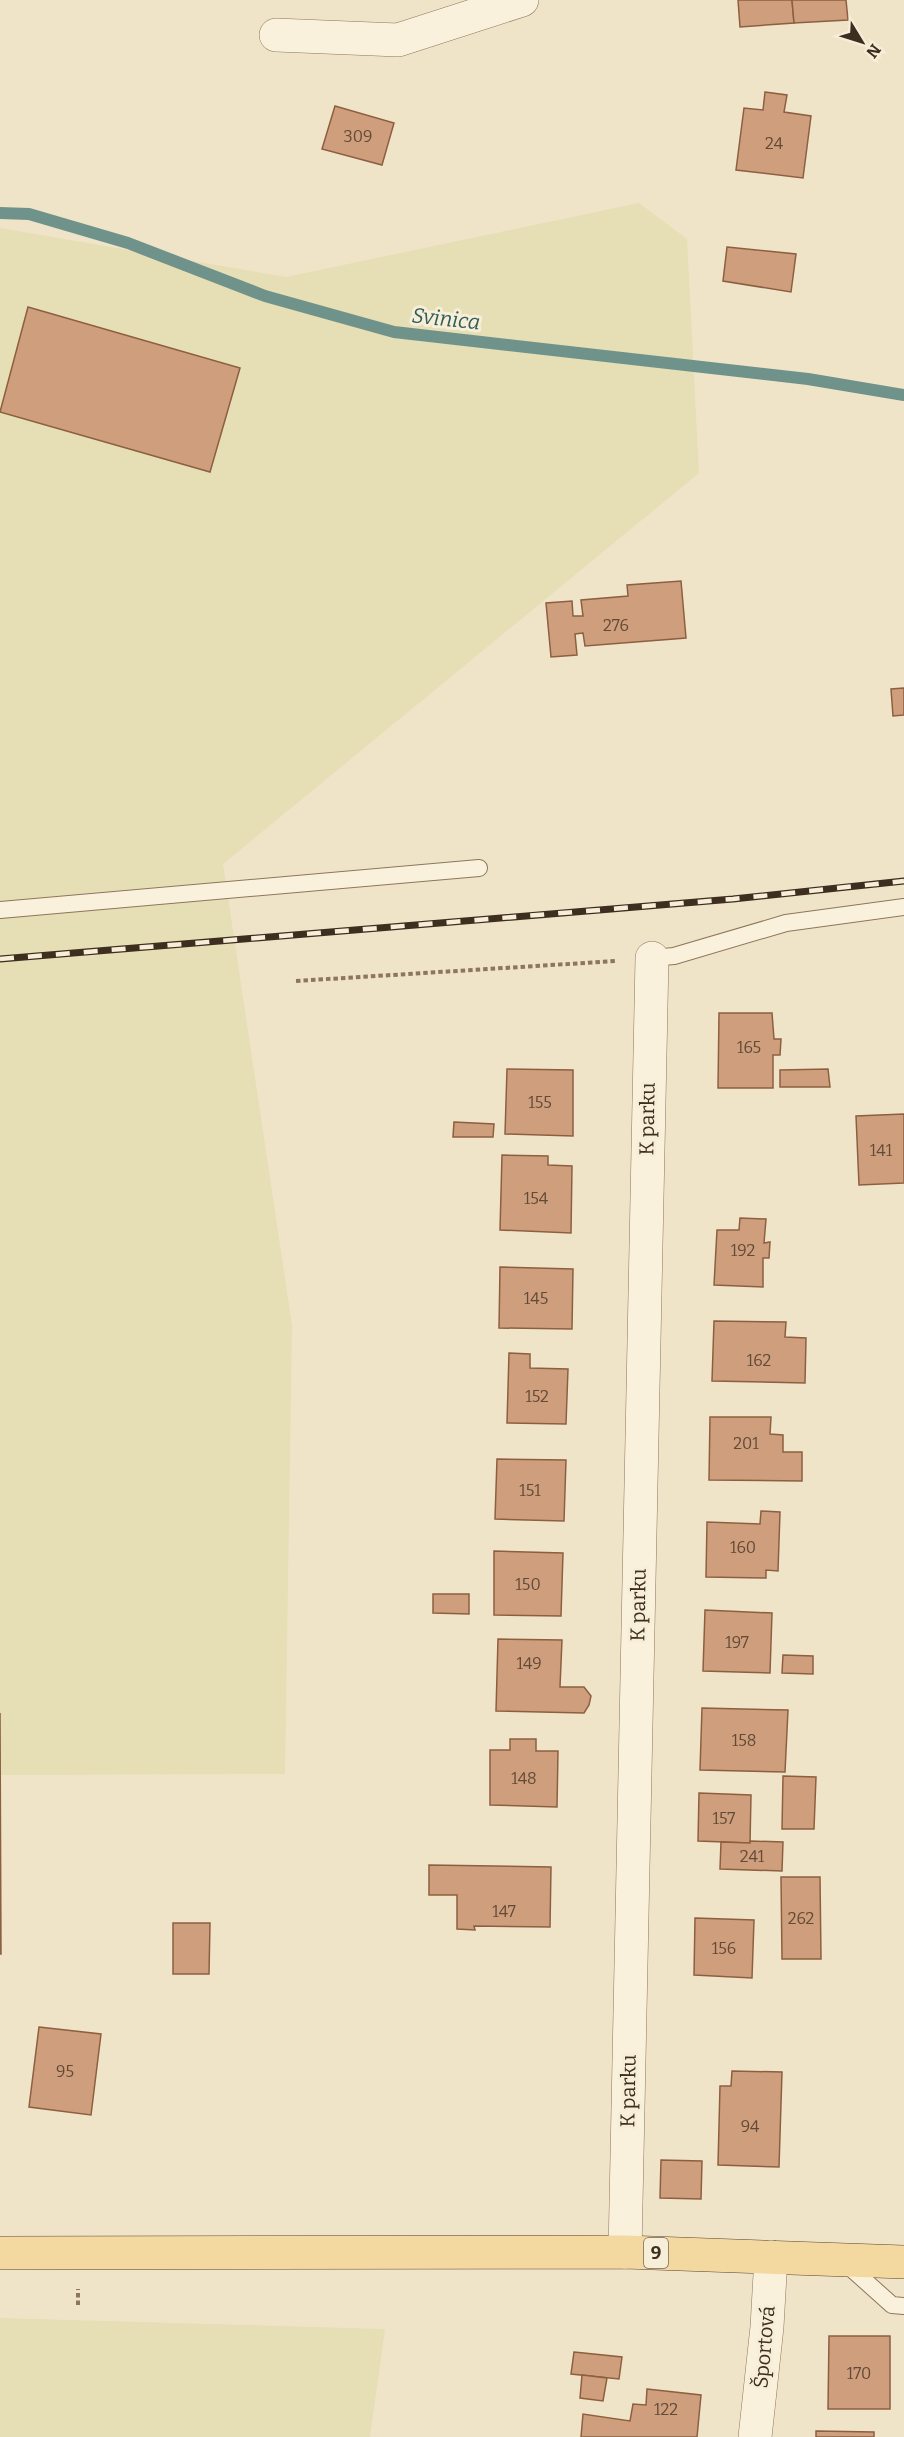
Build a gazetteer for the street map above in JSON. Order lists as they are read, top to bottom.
{
  "streets": {
    "main road": ["9"],
    "street": ["K parku", "Športová"]
  },
  "crossings": [
    ["K parku", "9"],
    ["9", "Športová"]
  ],
  "water": ["Svinica"],
  "house_numbers": [
    "309",
    "24",
    "276",
    "165",
    "155",
    "141",
    "154",
    "192",
    "145",
    "162",
    "152",
    "201",
    "151",
    "160",
    "150",
    "197",
    "149",
    "158",
    "148",
    "157",
    "241",
    "147",
    "262",
    "156",
    "95",
    "94",
    "170",
    "122"
  ],
  "north": "bottom right"
}
